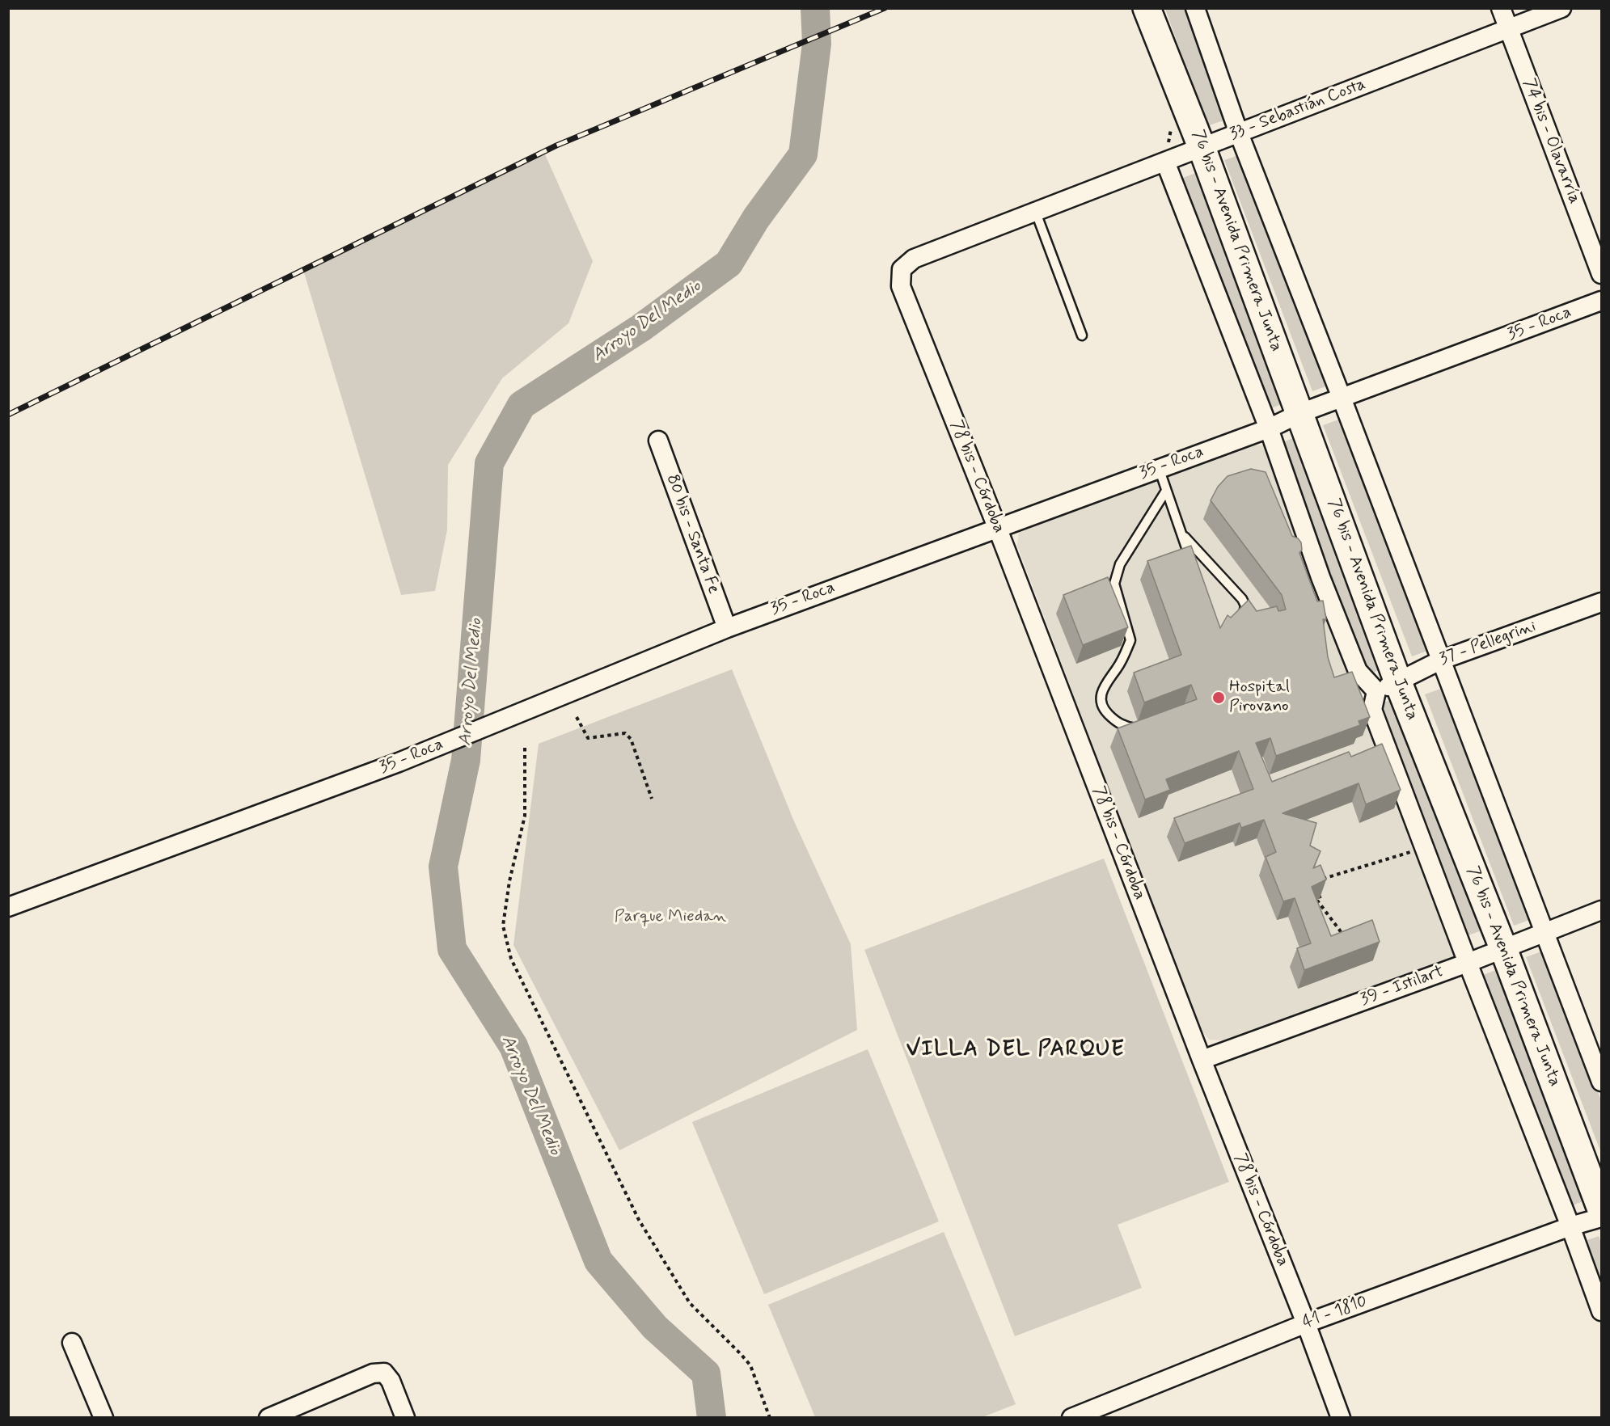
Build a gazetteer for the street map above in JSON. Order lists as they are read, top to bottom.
{
  "streets": {
    "highway": ["76 bis - Avenida Primera Junta"],
    "street": [
      "33 - Sebastián Costa",
      "74 bis - Olavarría",
      "35 - Roca",
      "78 bis - Córdoba",
      "80 bis - Santa Fe",
      "37 - Pellegrini",
      "39 - Istilart",
      "41 - 1810"
    ]
  },
  "crossings": [
    ["33 - Sebastián Costa", "74 bis - Olavarría"],
    ["33 - Sebastián Costa", "76 bis - Avenida Primera Junta"],
    ["33 - Sebastián Costa", "78 bis - Córdoba"],
    ["76 bis - Avenida Primera Junta", "35 - Roca"],
    ["76 bis - Avenida Primera Junta", "37 - Pellegrini"],
    ["76 bis - Avenida Primera Junta", "39 - Istilart"],
    ["76 bis - Avenida Primera Junta", "41 - 1810"],
    ["35 - Roca", "78 bis - Córdoba"],
    ["35 - Roca", "80 bis - Santa Fe"],
    ["78 bis - Córdoba", "39 - Istilart"],
    ["78 bis - Córdoba", "41 - 1810"]
  ],
  "districts": ["VILLA DEL PARQUE"],
  "water": ["Arroyo Del Medio"],
  "parks": ["Parque Miedan"],
  "places": ["Hospital Pirovano"]
}
